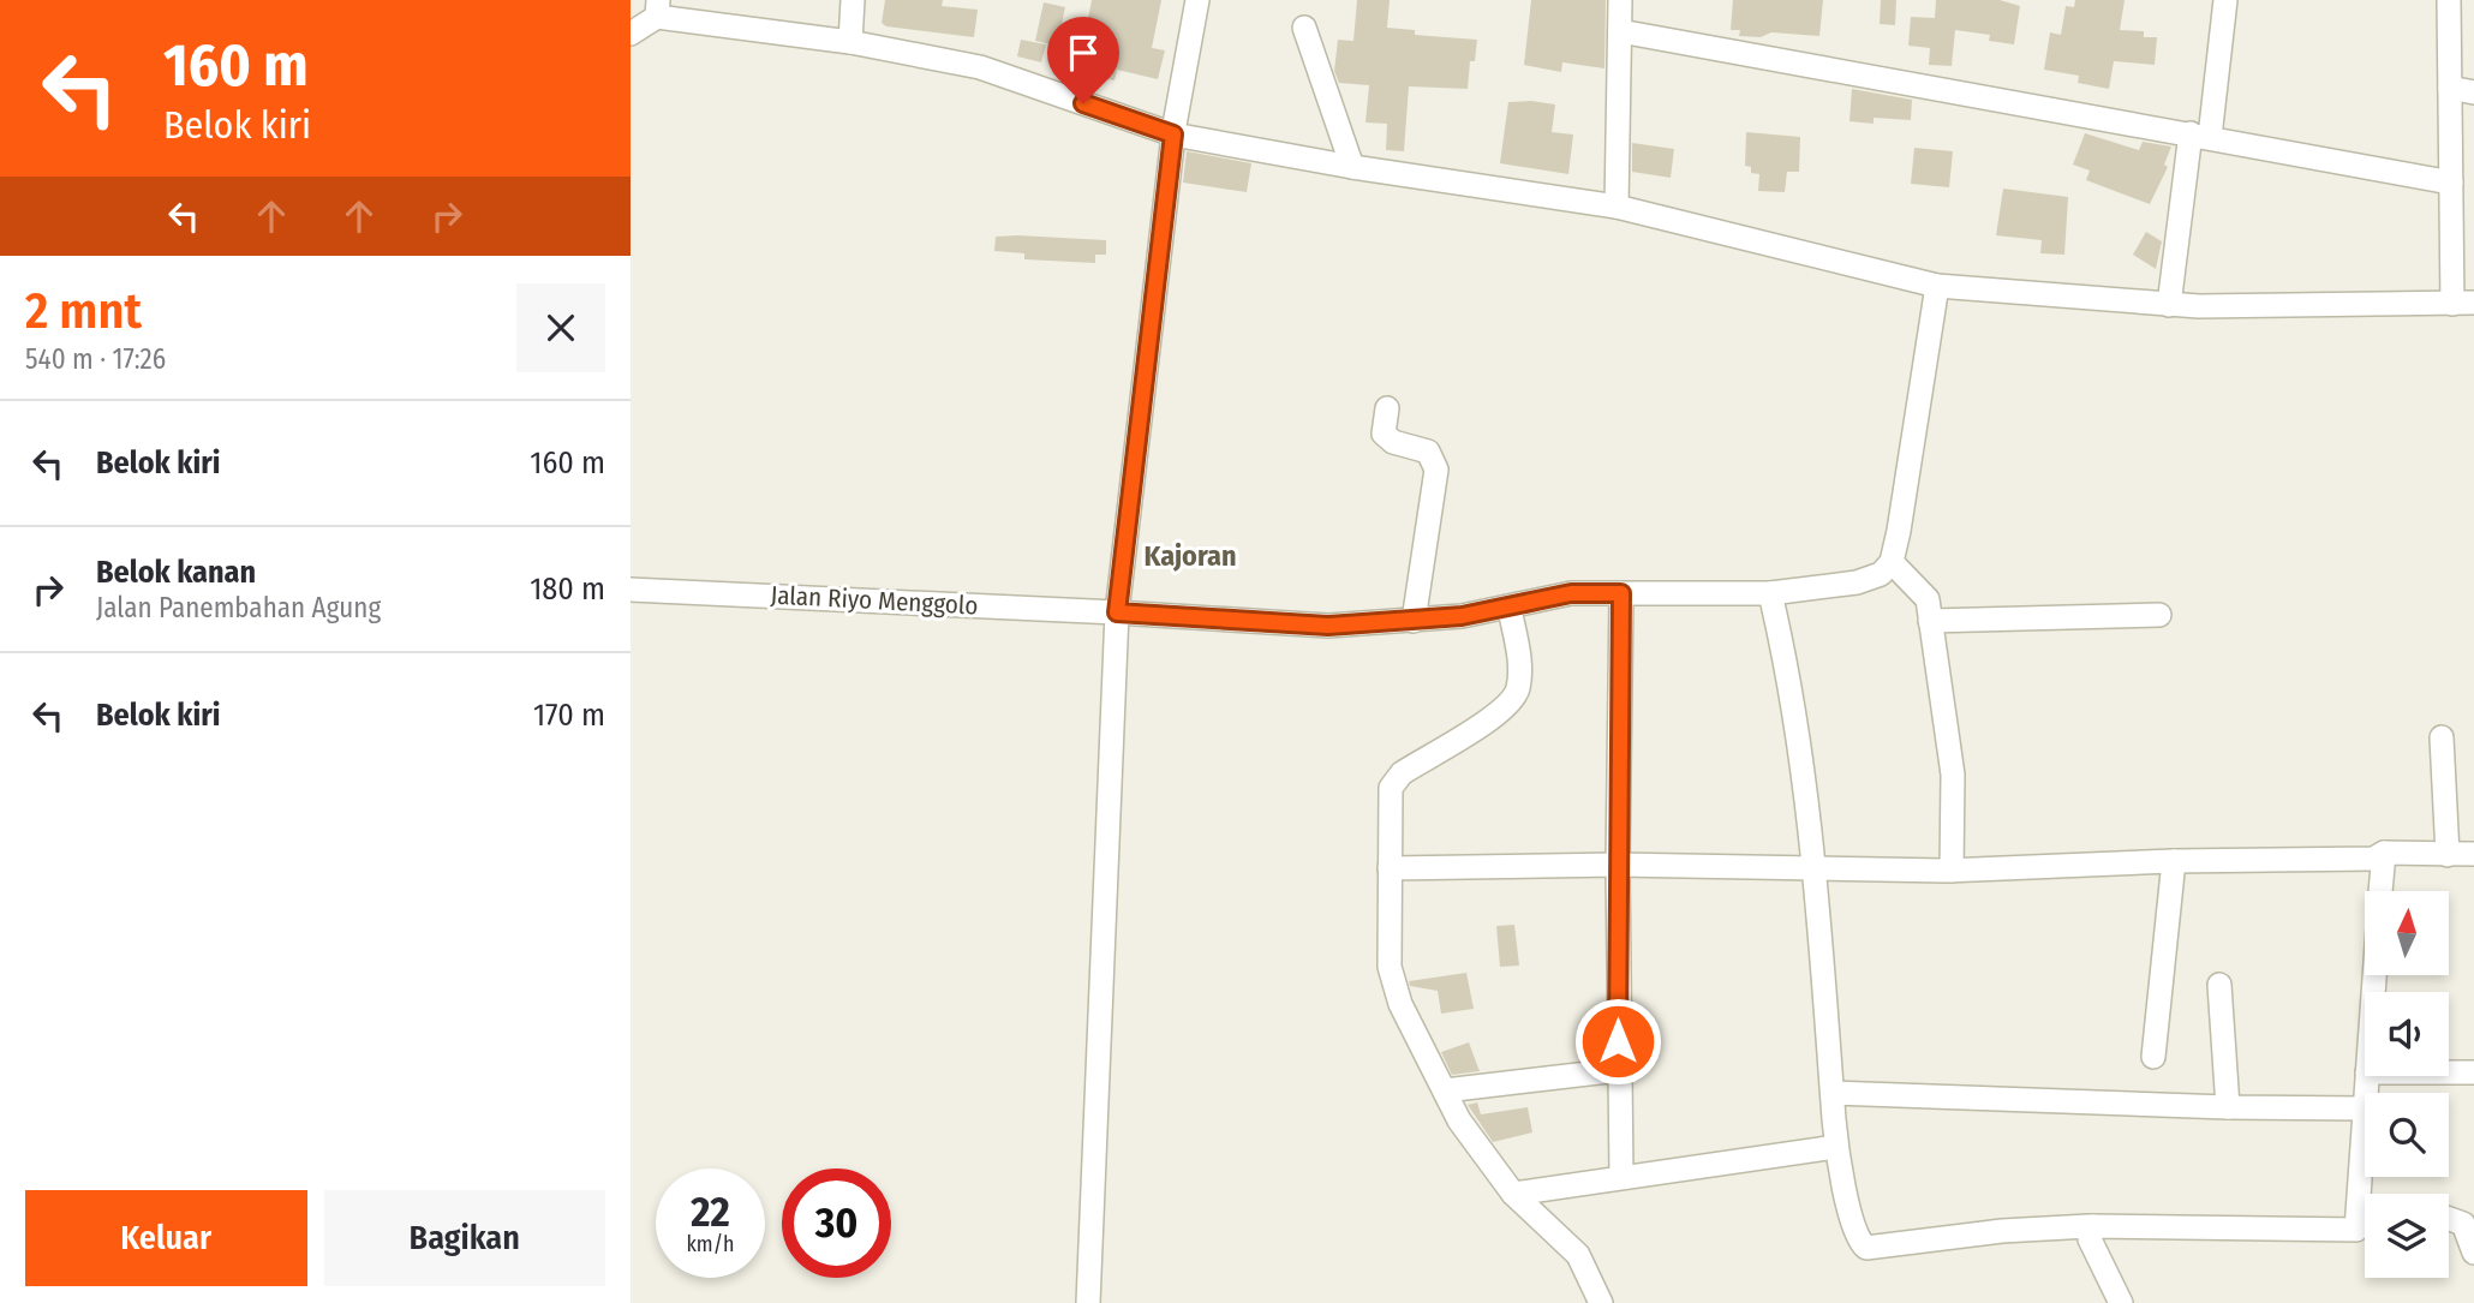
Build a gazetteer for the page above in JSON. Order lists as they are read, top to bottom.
{
  "streets": {
    "street": ["Jalan Riyo Menggolo"]
  },
  "districts": ["Kajoran"],
  "north": "top",
  "page": {
    "turn": ["160 m", "Belok kiri"],
    "heading": ["2 mnt", "540 m · 17:26"],
    "list": [
      {
        "name": "Belok kiri",
        "value": "160 m"
      },
      {
        "name": "Belok kanan",
        "note": "Jalan Panembahan Agung",
        "value": "180 m"
      },
      {
        "name": "Belok kiri",
        "value": "170 m"
      }
    ],
    "speed": "22 km/h",
    "limit": "30",
    "buttons": ["Keluar", "Bagikan"]
  }
}
